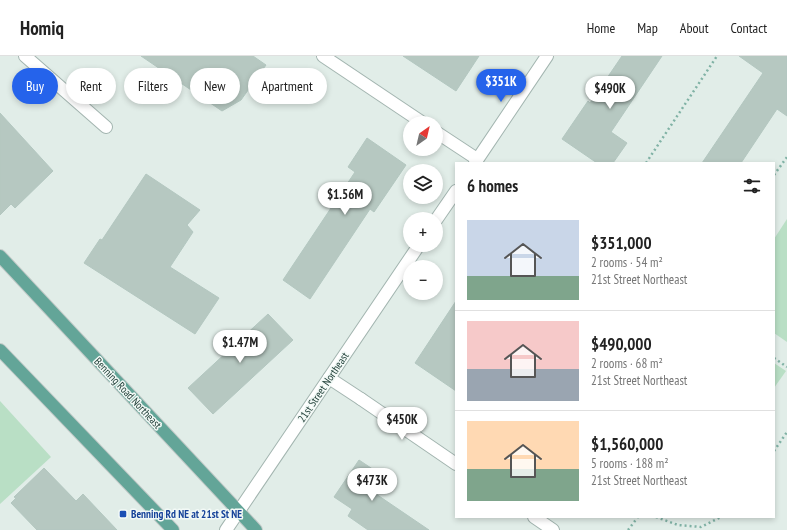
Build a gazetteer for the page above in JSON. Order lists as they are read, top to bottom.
{
  "streets": {
    "main road": ["Benning Road Northeast"],
    "street": ["21st Street Northeast"]
  },
  "crossings": [
    ["21st Street Northeast", "Benning Road Northeast"]
  ],
  "places": {
    "transit": ["Benning Rd NE at 21st St NE"]
  },
  "north": "top right",
  "page": {
    "header": "Homiq",
    "nav": [
      "Home",
      "Map",
      "About",
      "Contact"
    ],
    "chip": [
      "Buy",
      "Rent",
      "Filters",
      "New",
      "Apartment"
    ],
    "price": [
      "$351K",
      "$490K",
      "$1.56M",
      "$1.47M",
      "$450K",
      "$473K"
    ],
    "map_buttons": ["+", "−"],
    "heading": "6 homes",
    "list": [
      {
        "name": "$351,000",
        "note": "2 rooms · 54 m² · 21st Street Northeast"
      },
      {
        "name": "$490,000",
        "note": "2 rooms · 68 m² · 21st Street Northeast"
      },
      {
        "name": "$1,560,000",
        "note": "5 rooms · 188 m² · 21st Street Northeast"
      }
    ]
  }
}
